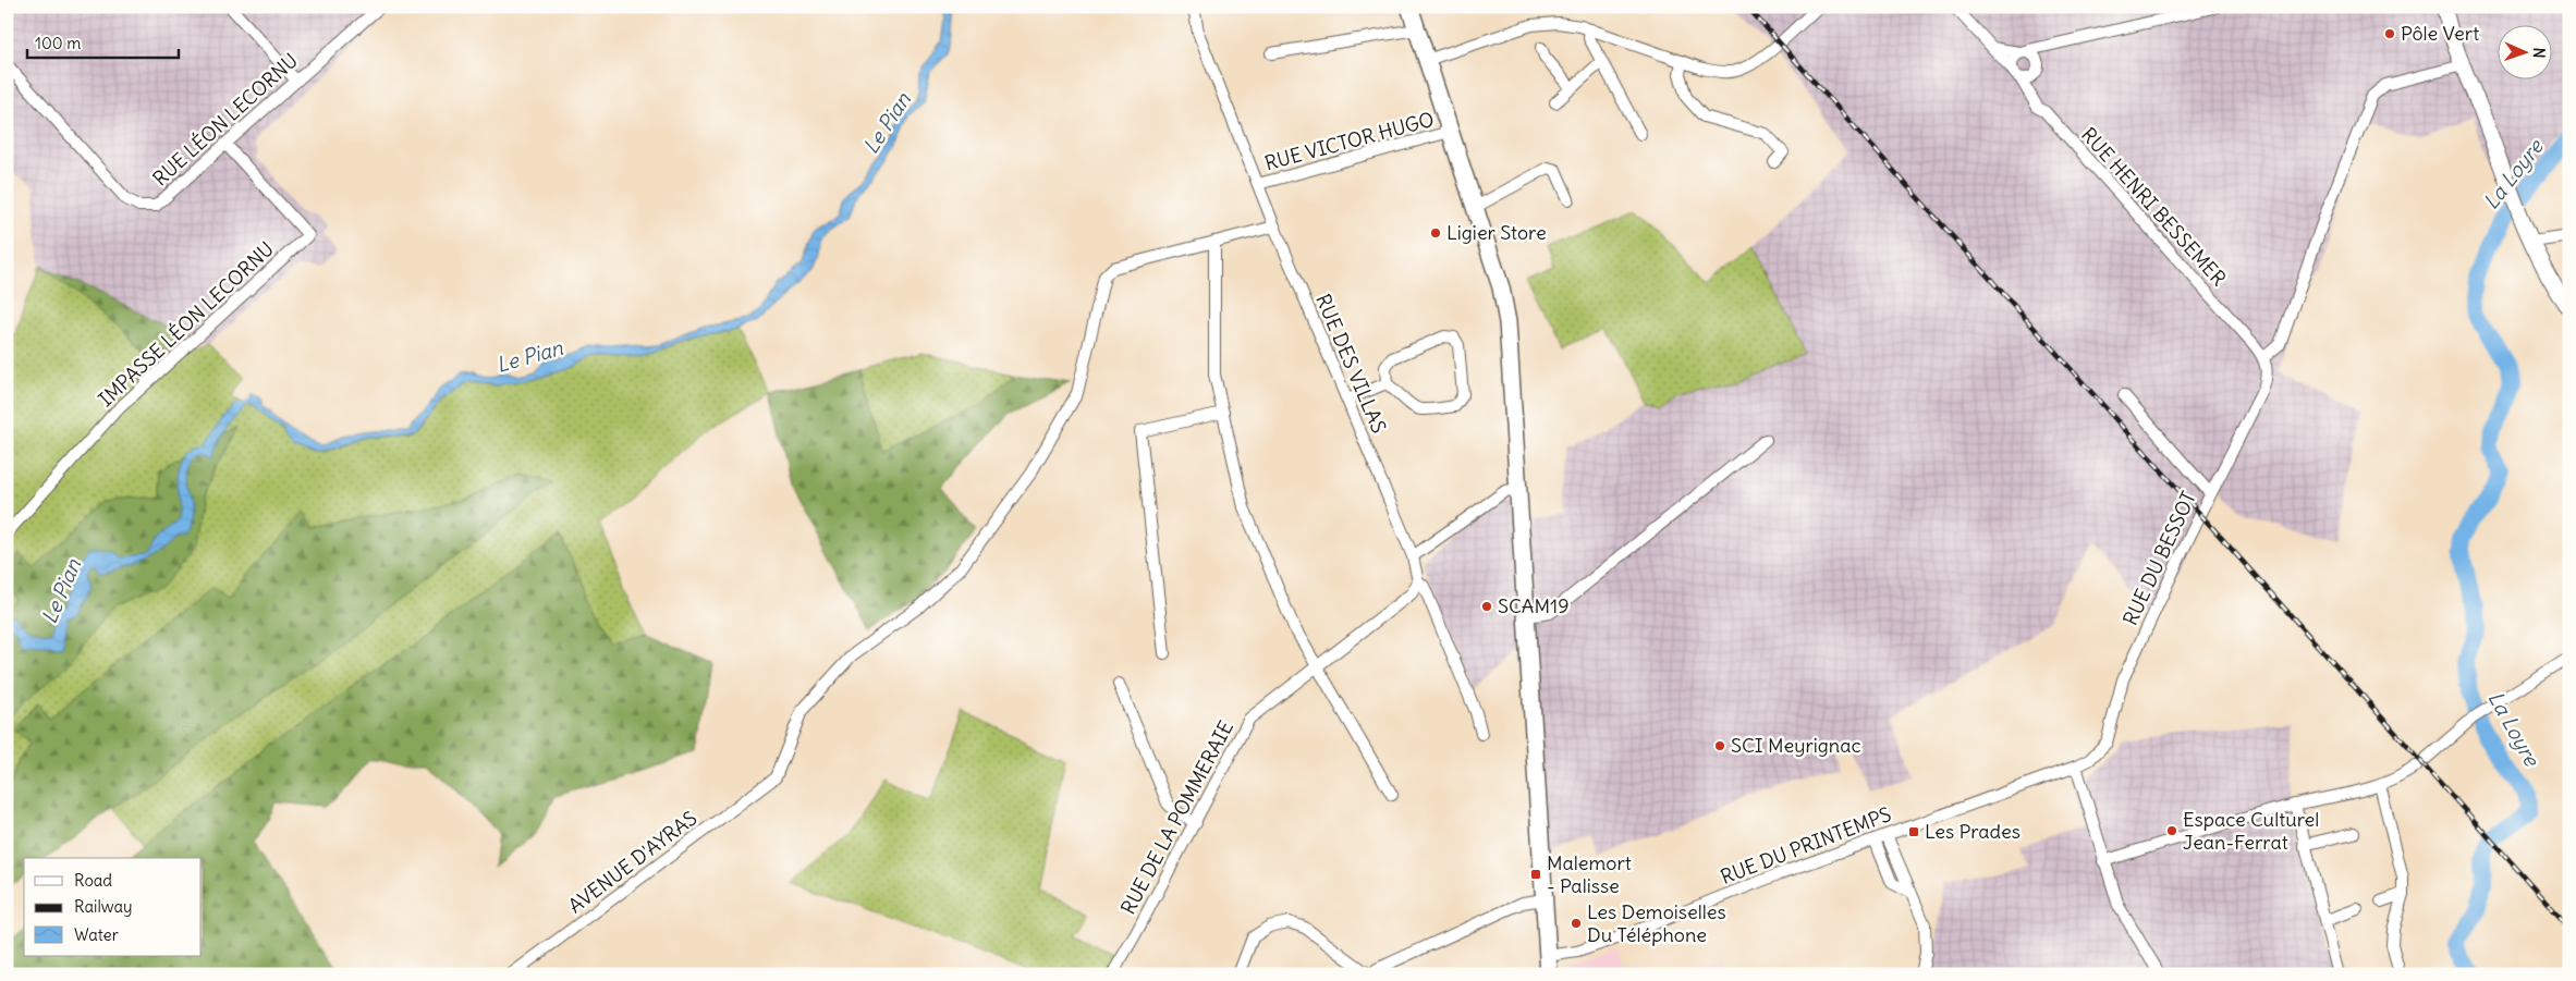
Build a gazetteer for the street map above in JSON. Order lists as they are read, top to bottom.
{
  "streets": {
    "street": [
      "RUE LÉON LECORNU",
      "RUE VICTOR HUGO",
      "RUE HENRI BESSEMER",
      "IMPASSE LÉON LECORNU",
      "RUE DES VILLAS",
      "RUE DU BESSOT",
      "RUE DE LA POMMERAIE",
      "RUE DU PRINTEMPS",
      "AVENUE D'AYRAS"
    ]
  },
  "crossings": [
    ["RUE LÉON LECORNU", "IMPASSE LÉON LECORNU"],
    ["RUE VICTOR HUGO", "RUE DES VILLAS"],
    ["RUE HENRI BESSEMER", "RUE DU BESSOT"],
    ["RUE DU BESSOT", "RUE DU PRINTEMPS"]
  ],
  "water": ["Le Pian", "La Loyre"],
  "places": {
    "other": [
      "Pôle Vert",
      "Ligier Store",
      "SCAM19",
      "SCI Meyrignac",
      "Espace Culturel Jean-Ferrat",
      "Les Demoiselles Du Téléphone"
    ],
    "transit": ["Les Prades", "Malemort - Palisse"]
  },
  "legend": ["Road", "Railway", "Water"],
  "scale_bar": "100 m",
  "north": "right"
}
